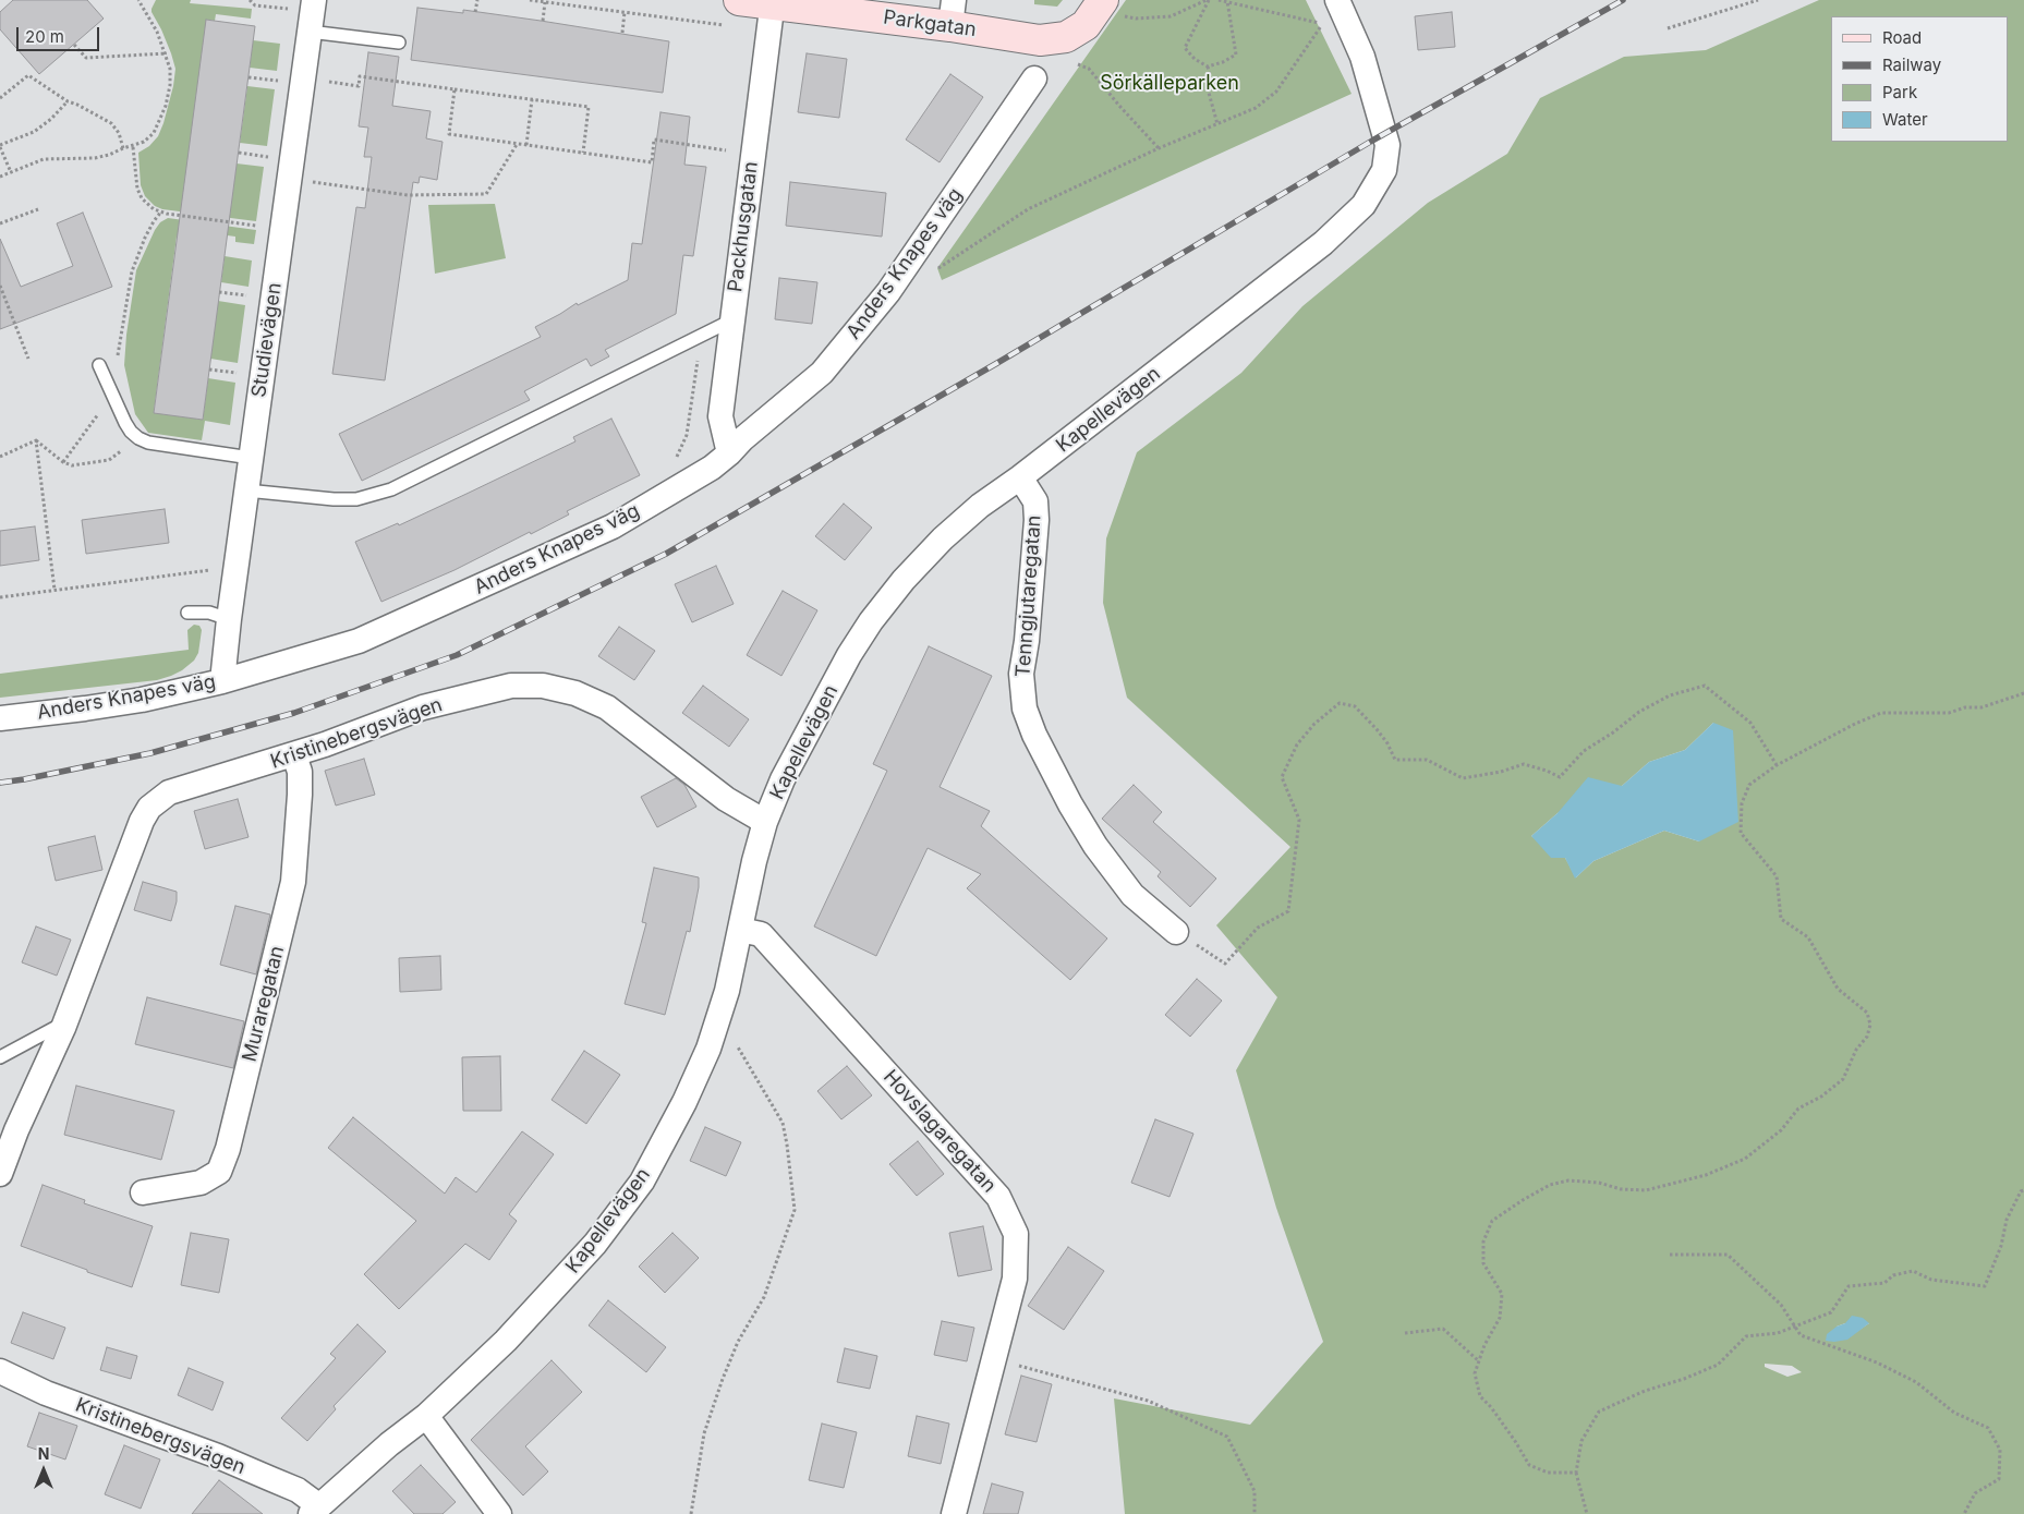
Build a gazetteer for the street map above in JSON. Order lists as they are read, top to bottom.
{
  "streets": {
    "street": [
      "Parkgatan",
      "Packhusgatan",
      "Anders Knapes väg",
      "Studievägen",
      "Kapellevägen",
      "Tenngjutaregatan",
      "Kristinebergsvägen",
      "Muraregatan",
      "Hovslagaregatan"
    ]
  },
  "crossings": [
    ["Parkgatan", "Packhusgatan"],
    ["Packhusgatan", "Anders Knapes väg"],
    ["Anders Knapes väg", "Studievägen"],
    ["Kapellevägen", "Tenngjutaregatan"],
    ["Kapellevägen", "Kristinebergsvägen"],
    ["Kapellevägen", "Hovslagaregatan"],
    ["Kristinebergsvägen", "Muraregatan"]
  ],
  "parks": ["Sörkälleparken"],
  "legend": [
    "Road",
    "Railway",
    "Park",
    "Water"
  ],
  "scale_bar": "20 m",
  "north": "top"
}
